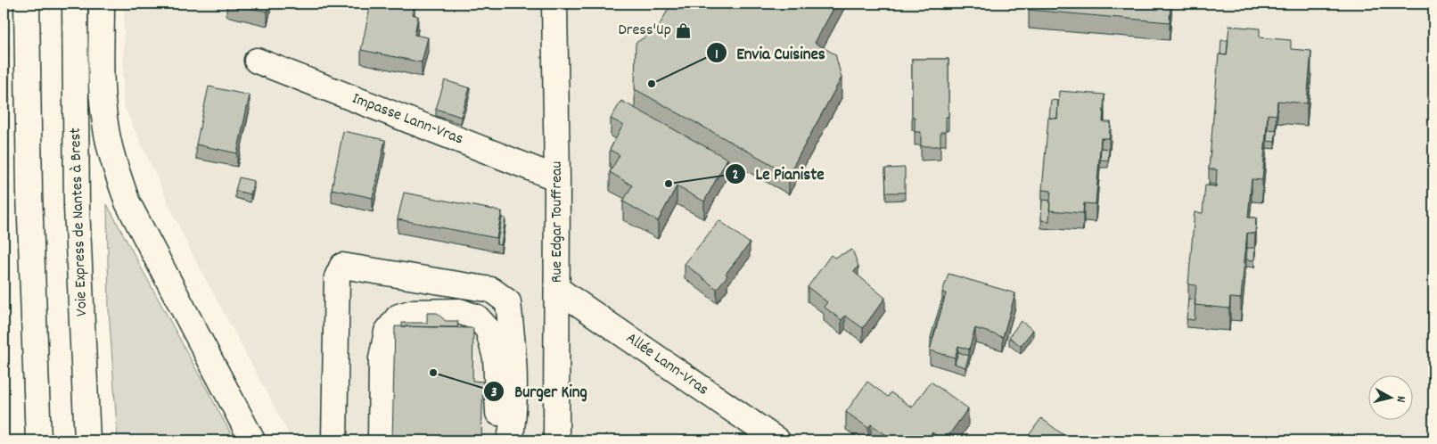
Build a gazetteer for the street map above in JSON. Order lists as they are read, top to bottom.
{
  "streets": {
    "main road": [
      "Impasse Lann-Vras",
      "Voie Express de Nantes à Brest",
      "Rue Edgar Touffreau",
      "Allée Lann-Vras"
    ]
  },
  "crossings": [
    ["Impasse Lann-Vras", "Rue Edgar Touffreau"],
    ["Rue Edgar Touffreau", "Allée Lann-Vras"]
  ],
  "places": {
    "shop": ["Dress'Up"],
    "other": ["Envia Cuisines", "Le Pianiste", "Burger King"]
  },
  "north": "right"
}
